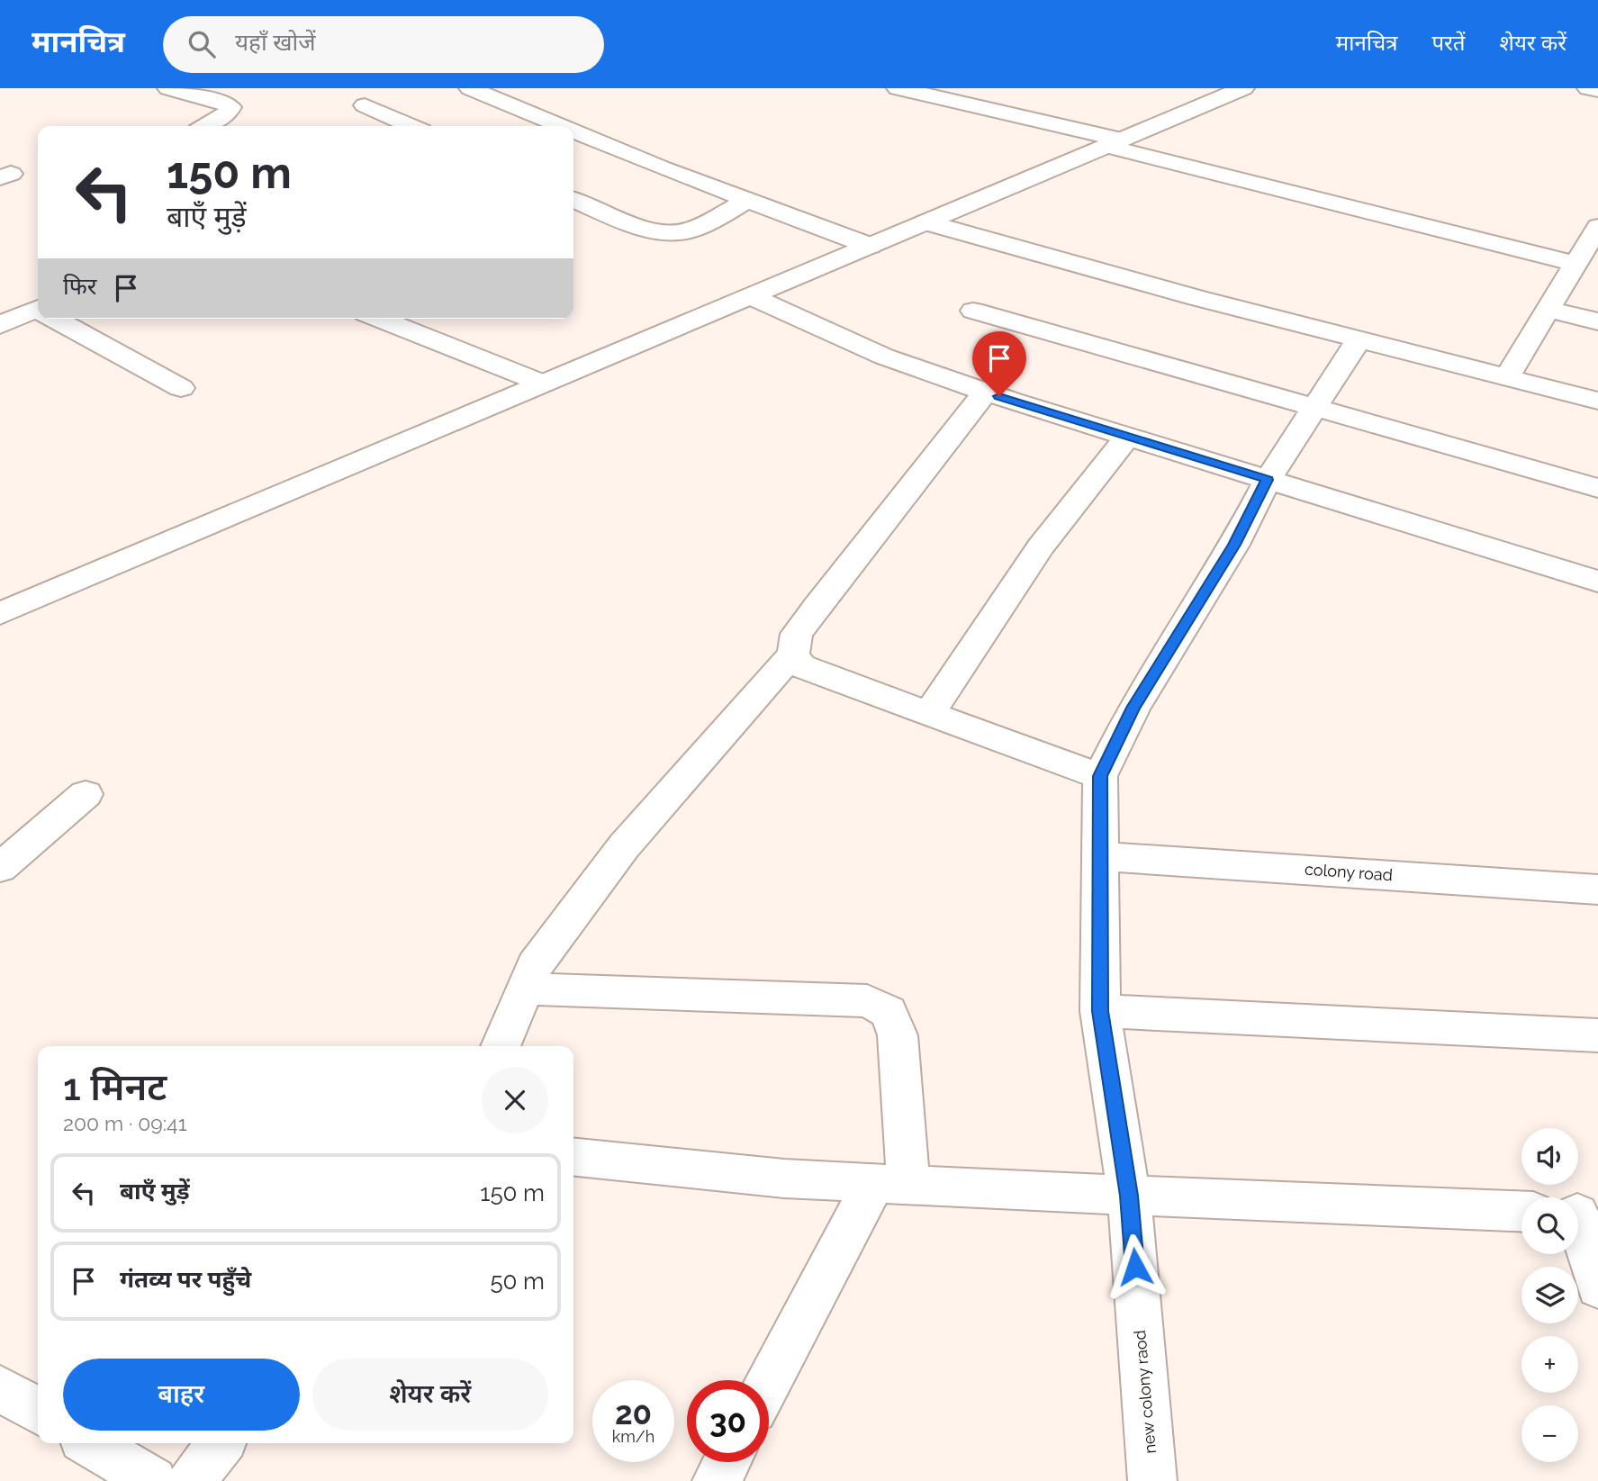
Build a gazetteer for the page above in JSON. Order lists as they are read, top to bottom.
{
  "streets": {
    "street": ["colony road", "new colony raod"]
  },
  "crossings": [
    ["colony road", "new colony raod"]
  ],
  "page": {
    "header": "मानचित्र",
    "search": "यहाँ खोजें",
    "nav": ["मानचित्र", "परतें", "शेयर करें"],
    "turn": ["150 m", "बाएँ मुड़ें"],
    "then": "फिर",
    "heading": ["1 मिनट", "200 m · 09:41"],
    "map_buttons": ["+", "−"],
    "list": [
      {
        "name": "बाएँ मुड़ें",
        "value": "150 m"
      },
      {
        "name": "गंतव्य पर पहुँचे",
        "value": "50 m"
      }
    ],
    "buttons": ["बाहर", "शेयर करें"],
    "speed": "20 km/h",
    "limit": "30"
  }
}
